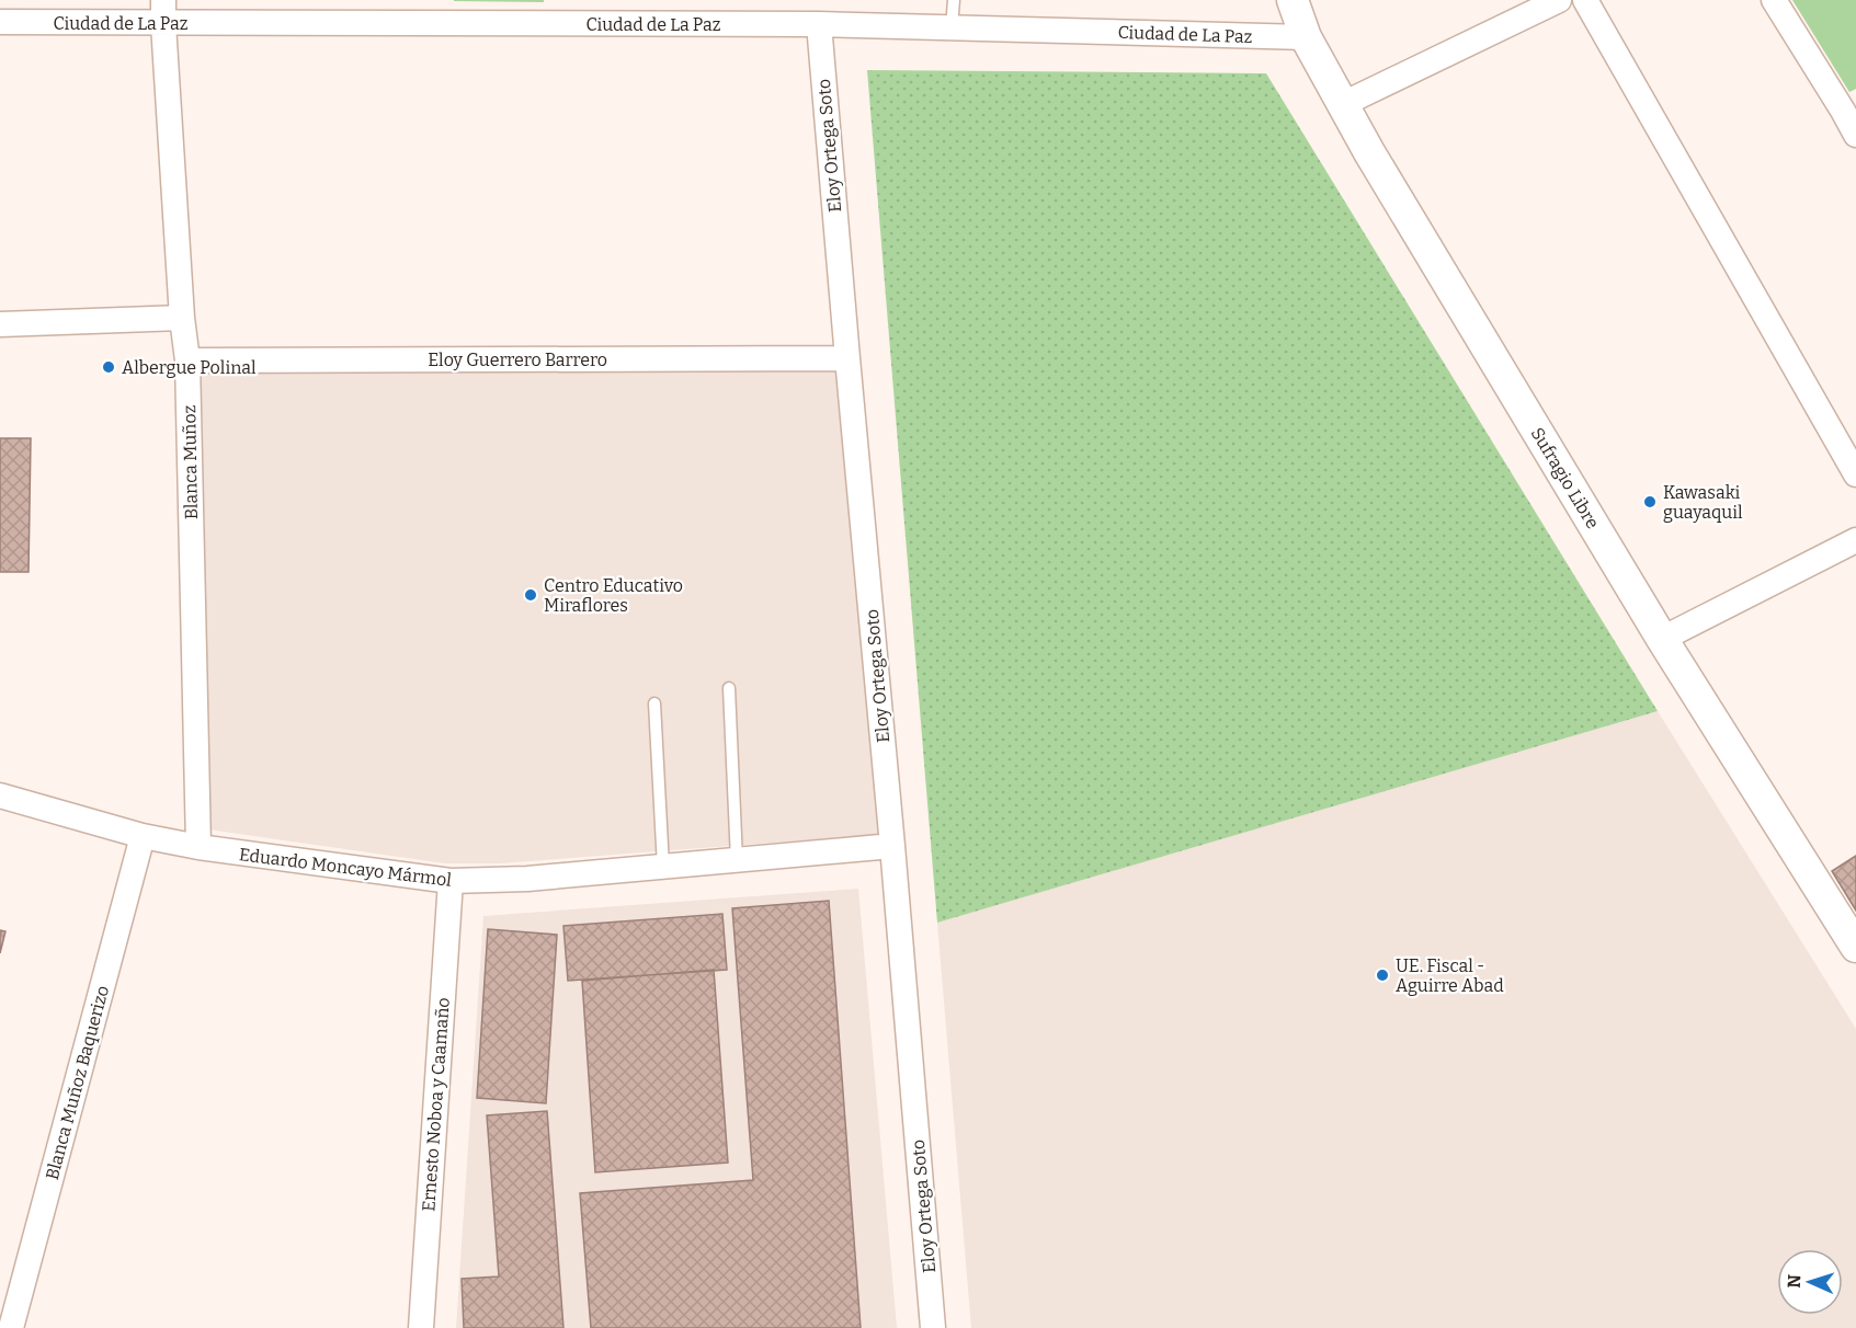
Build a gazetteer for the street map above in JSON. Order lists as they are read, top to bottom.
{
  "streets": {
    "street": [
      "Ciudad de La Paz",
      "Eloy Ortega Soto",
      "Eloy Guerrero Barrero",
      "Blanca Muñoz",
      "Sufragio Libre",
      "Eduardo Moncayo Mármol",
      "Blanca Muñoz Baquerizo",
      "Ernesto Noboa y Caamaño"
    ]
  },
  "crossings": [
    ["Ciudad de La Paz", "Eloy Ortega Soto"],
    ["Ciudad de La Paz", "Blanca Muñoz"],
    ["Ciudad de La Paz", "Sufragio Libre"],
    ["Eloy Ortega Soto", "Eloy Guerrero Barrero"],
    ["Eloy Ortega Soto", "Eduardo Moncayo Mármol"],
    ["Eloy Guerrero Barrero", "Blanca Muñoz"],
    ["Blanca Muñoz", "Eduardo Moncayo Mármol"],
    ["Eduardo Moncayo Mármol", "Blanca Muñoz Baquerizo"],
    ["Eduardo Moncayo Mármol", "Ernesto Noboa y Caamaño"]
  ],
  "places": [
    "Albergue Polinal",
    "Kawasaki guayaquil",
    "Centro Educativo Miraflores",
    "UE. Fiscal - Aguirre Abad"
  ],
  "north": "left"
}
